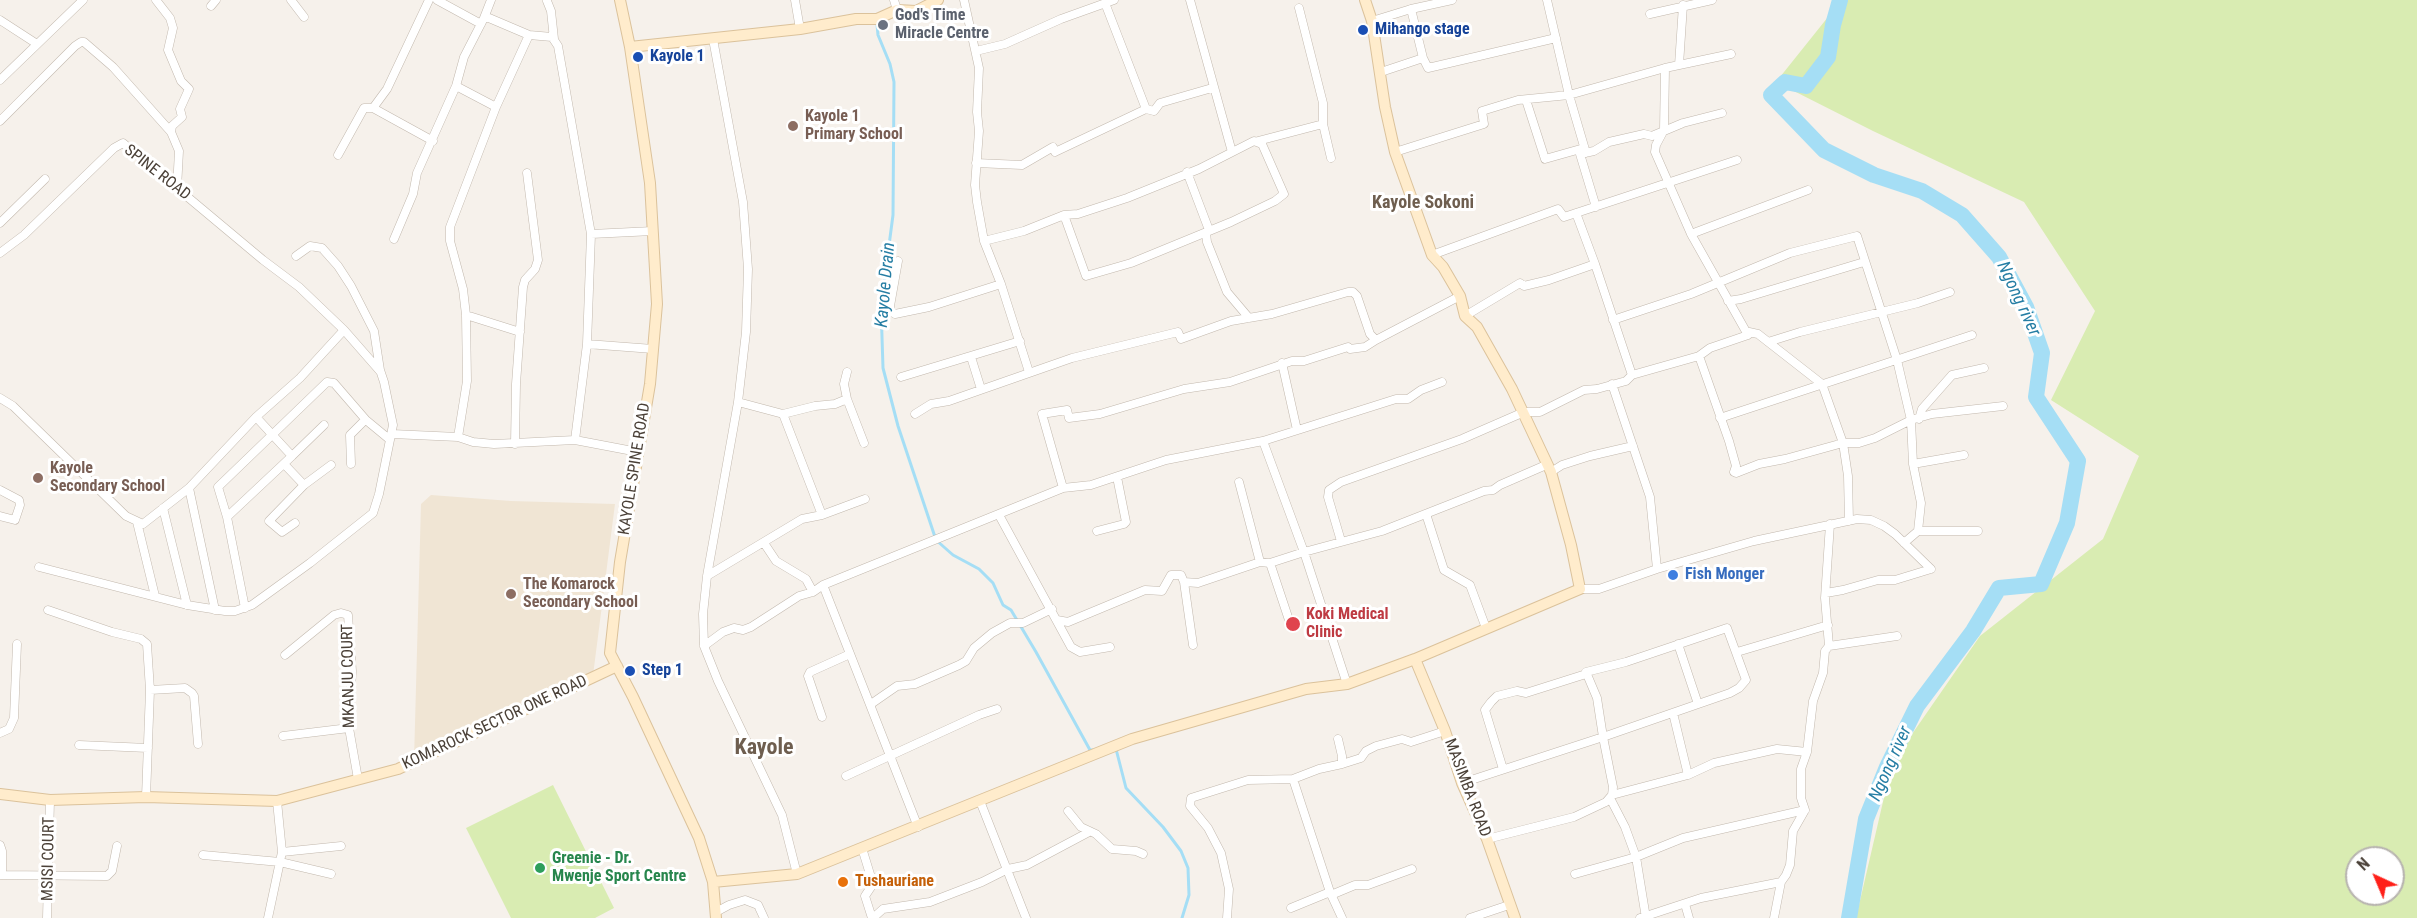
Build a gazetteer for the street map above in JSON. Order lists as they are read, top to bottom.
{
  "streets": {
    "street": [
      "SPINE ROAD",
      "KAYOLE SPINE ROAD",
      "MKANJU COURT",
      "KOMAROCK SECTOR ONE ROAD",
      "MASIMBA ROAD",
      "MSISI COURT"
    ]
  },
  "crossings": [
    ["KAYOLE SPINE ROAD", "KOMAROCK SECTOR ONE ROAD"],
    ["MKANJU COURT", "KOMAROCK SECTOR ONE ROAD"],
    ["KOMAROCK SECTOR ONE ROAD", "MSISI COURT"]
  ],
  "districts": ["Kayole Sokoni", "Kayole"],
  "water": ["Kayole Drain", "Ngong river"],
  "places": [
    "God's Time Miracle Centre",
    "Mihango stage",
    "Kayole 1",
    "Kayole 1 Primary School",
    "Kayole Secondary School",
    "Fish Monger",
    "The Komarock Secondary School",
    "Koki Medical Clinic",
    "Step 1",
    "Greenie - Dr. Mwenje Sport Centre",
    "Tushauriane"
  ],
  "north": "top left"
}
